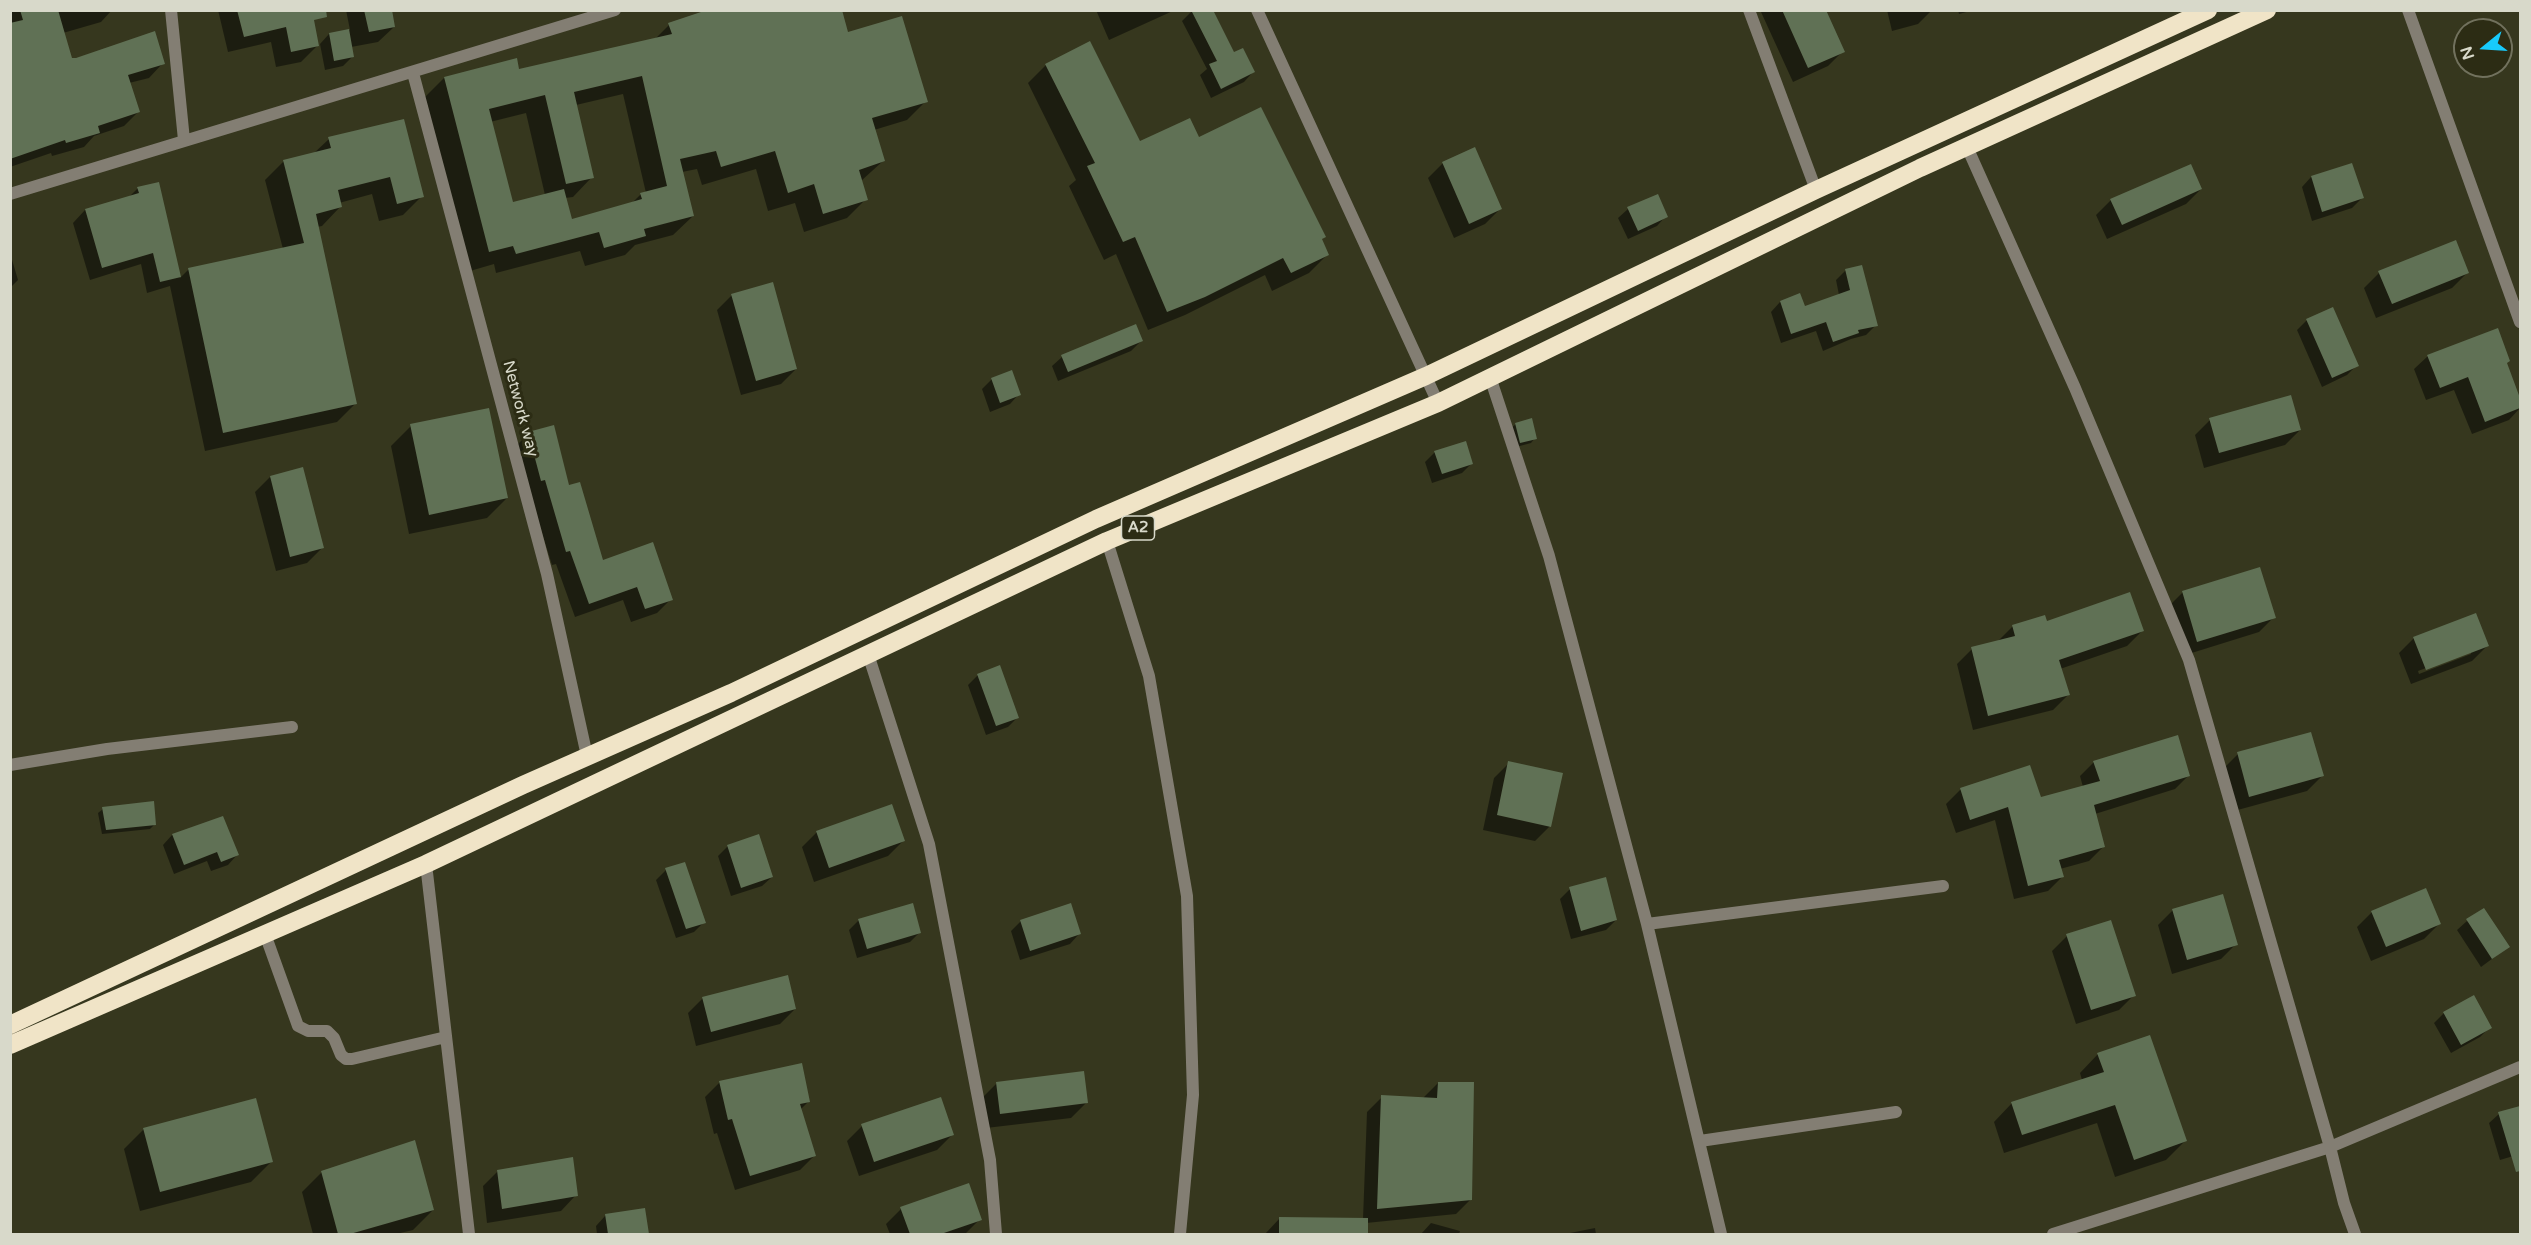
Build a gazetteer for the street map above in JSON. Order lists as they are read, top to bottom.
{
  "streets": {
    "highway": ["A2"],
    "street": ["Network way"]
  },
  "crossings": [
    ["Network way", "A2"]
  ],
  "north": "left"
}
